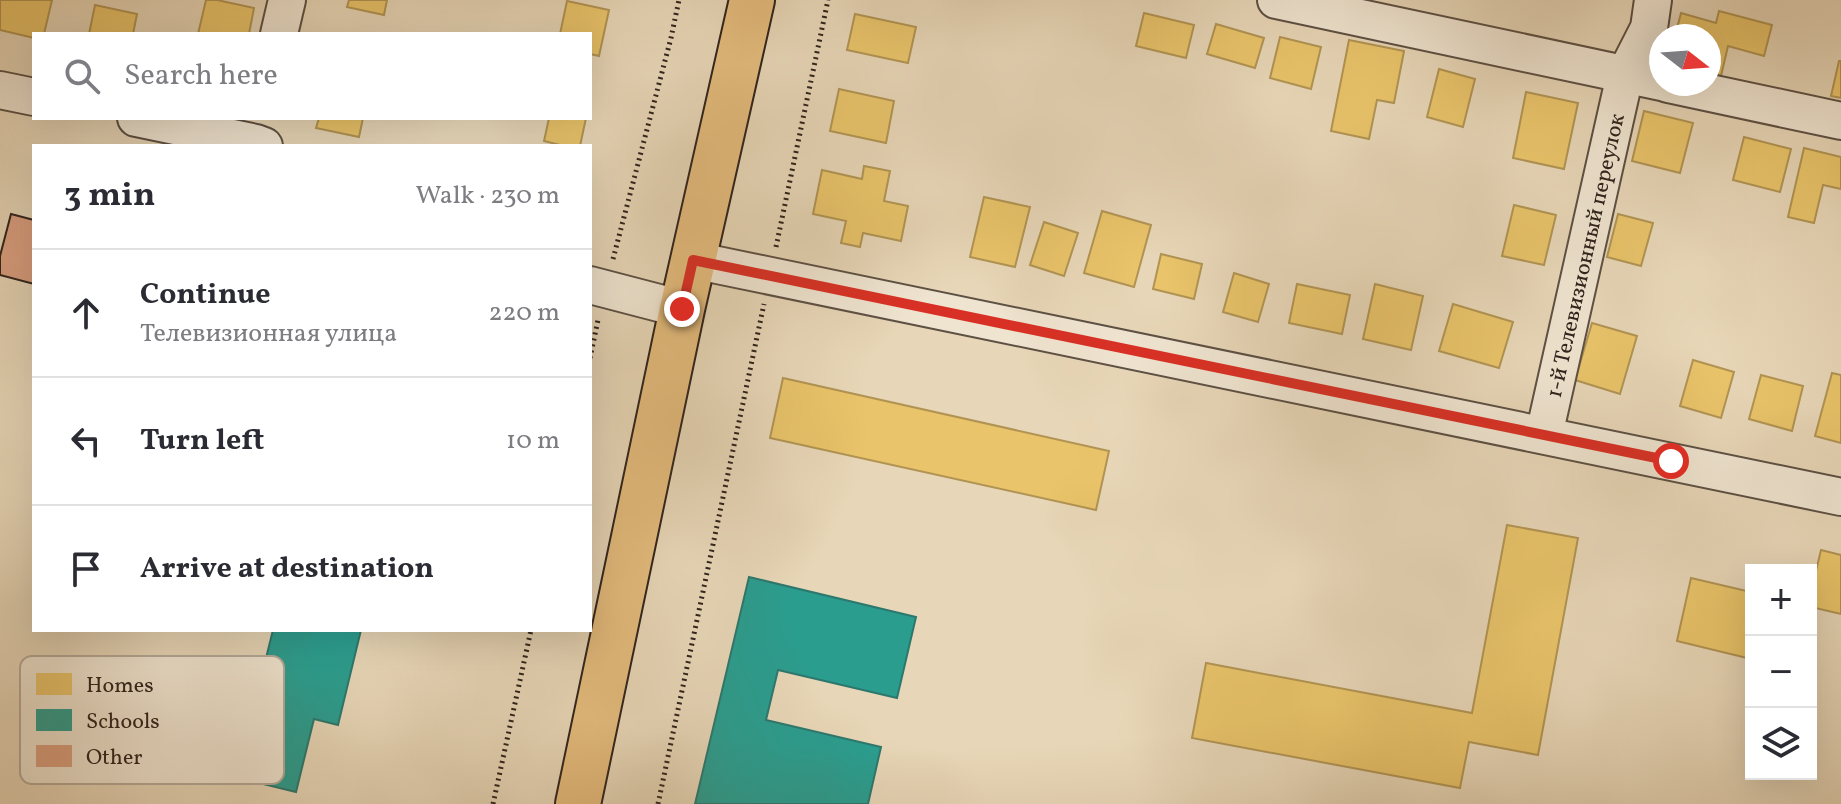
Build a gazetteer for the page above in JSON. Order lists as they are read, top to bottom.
{
  "streets": {
    "street": ["1-й Телевизионный переулок"]
  },
  "legend": ["Homes", "Schools", "Other"],
  "north": "right",
  "page": {
    "search": "Search here",
    "heading": ["3 min", "Walk · 230 m"],
    "list": [
      ["Continue", "Телевизионная улица", "220 m"],
      ["Turn left", "10 m"],
      "Arrive at destination"
    ],
    "map_buttons": ["+", "−"]
  }
}
